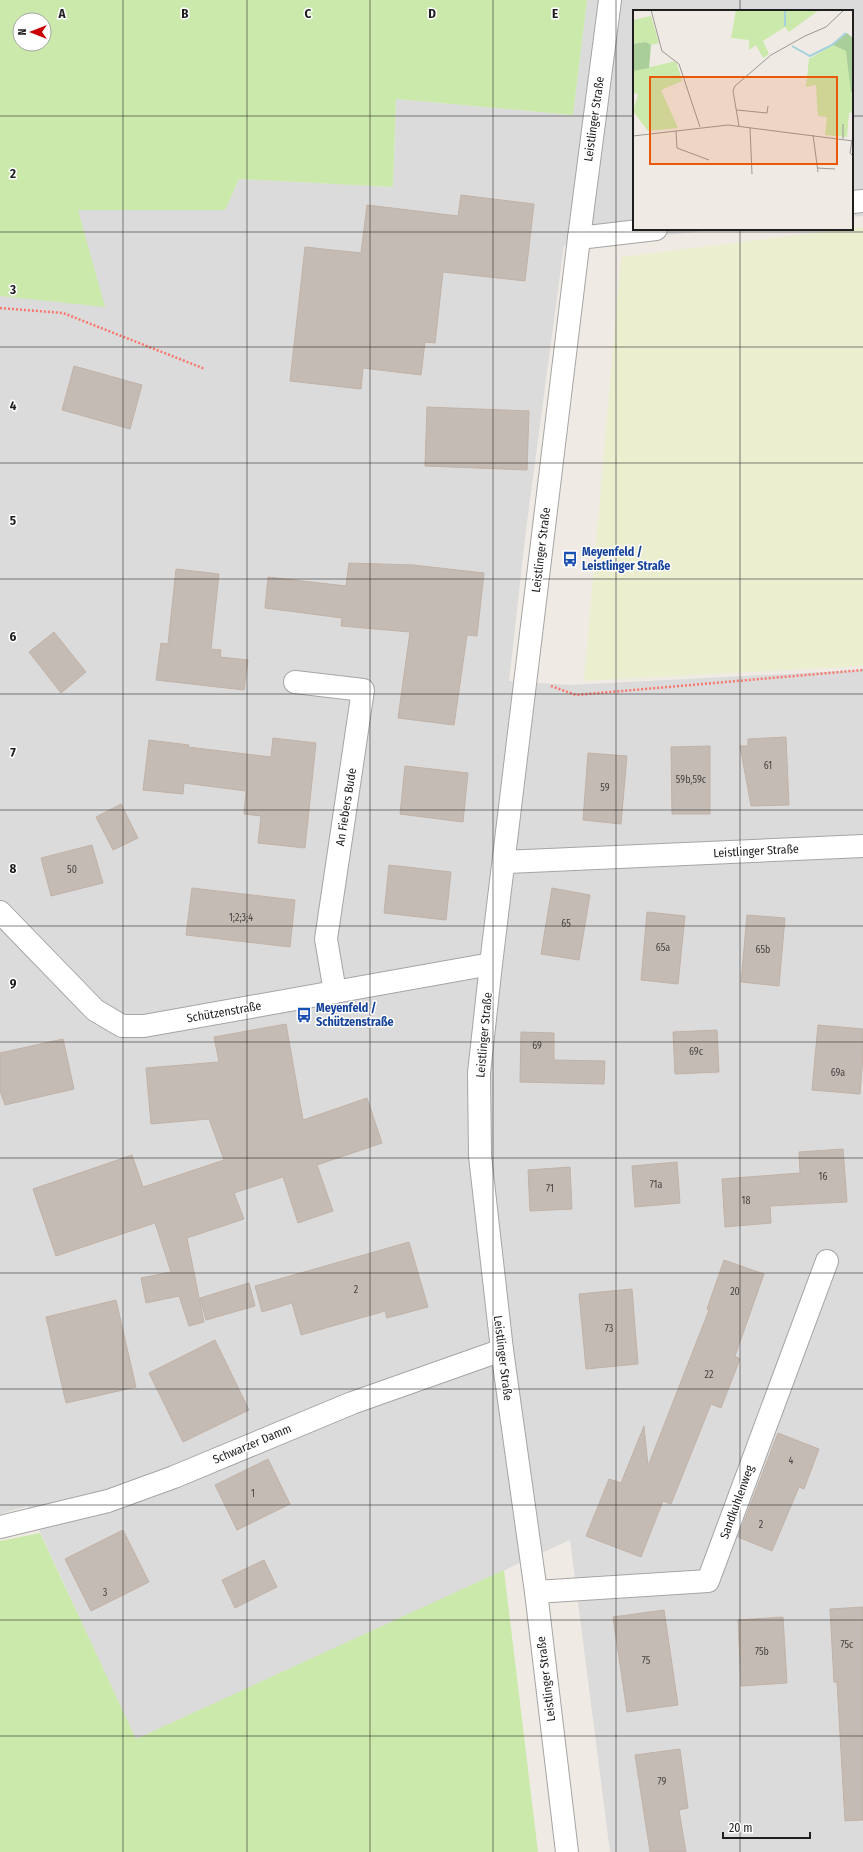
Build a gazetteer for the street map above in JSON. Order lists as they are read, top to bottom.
{
  "streets": {
    "street": [
      "Leistlinger Straße",
      "An Fiebers Bude",
      "Schützenstraße",
      "Schwarzer Damm",
      "Sandkuhlenweg"
    ]
  },
  "crossings": [
    ["Leistlinger Straße", "Schützenstraße"],
    ["Leistlinger Straße", "Schwarzer Damm"],
    ["Leistlinger Straße", "Sandkuhlenweg"],
    ["An Fiebers Bude", "Schützenstraße"]
  ],
  "places": {
    "bus stop": ["Meyenfeld / Leistlinger Straße", "Meyenfeld / Schützenstraße"]
  },
  "house_numbers": [
    "61",
    "59b,59c",
    "59",
    "50",
    "1;2;3;4",
    "65",
    "65a",
    "65b",
    "69",
    "69c",
    "69a",
    "16",
    "71a",
    "71",
    "18",
    "2",
    "20",
    "73",
    "22",
    "4",
    "1",
    "2",
    "3",
    "75c",
    "75b",
    "75",
    "79"
  ],
  "scale_bar": "20 m",
  "north": "left",
  "grid": {
    "columns": [
      "A",
      "B",
      "C",
      "D",
      "E"
    ],
    "rows": [
      "2",
      "3",
      "4",
      "5",
      "6",
      "7",
      "8",
      "9"
    ]
  }
}
